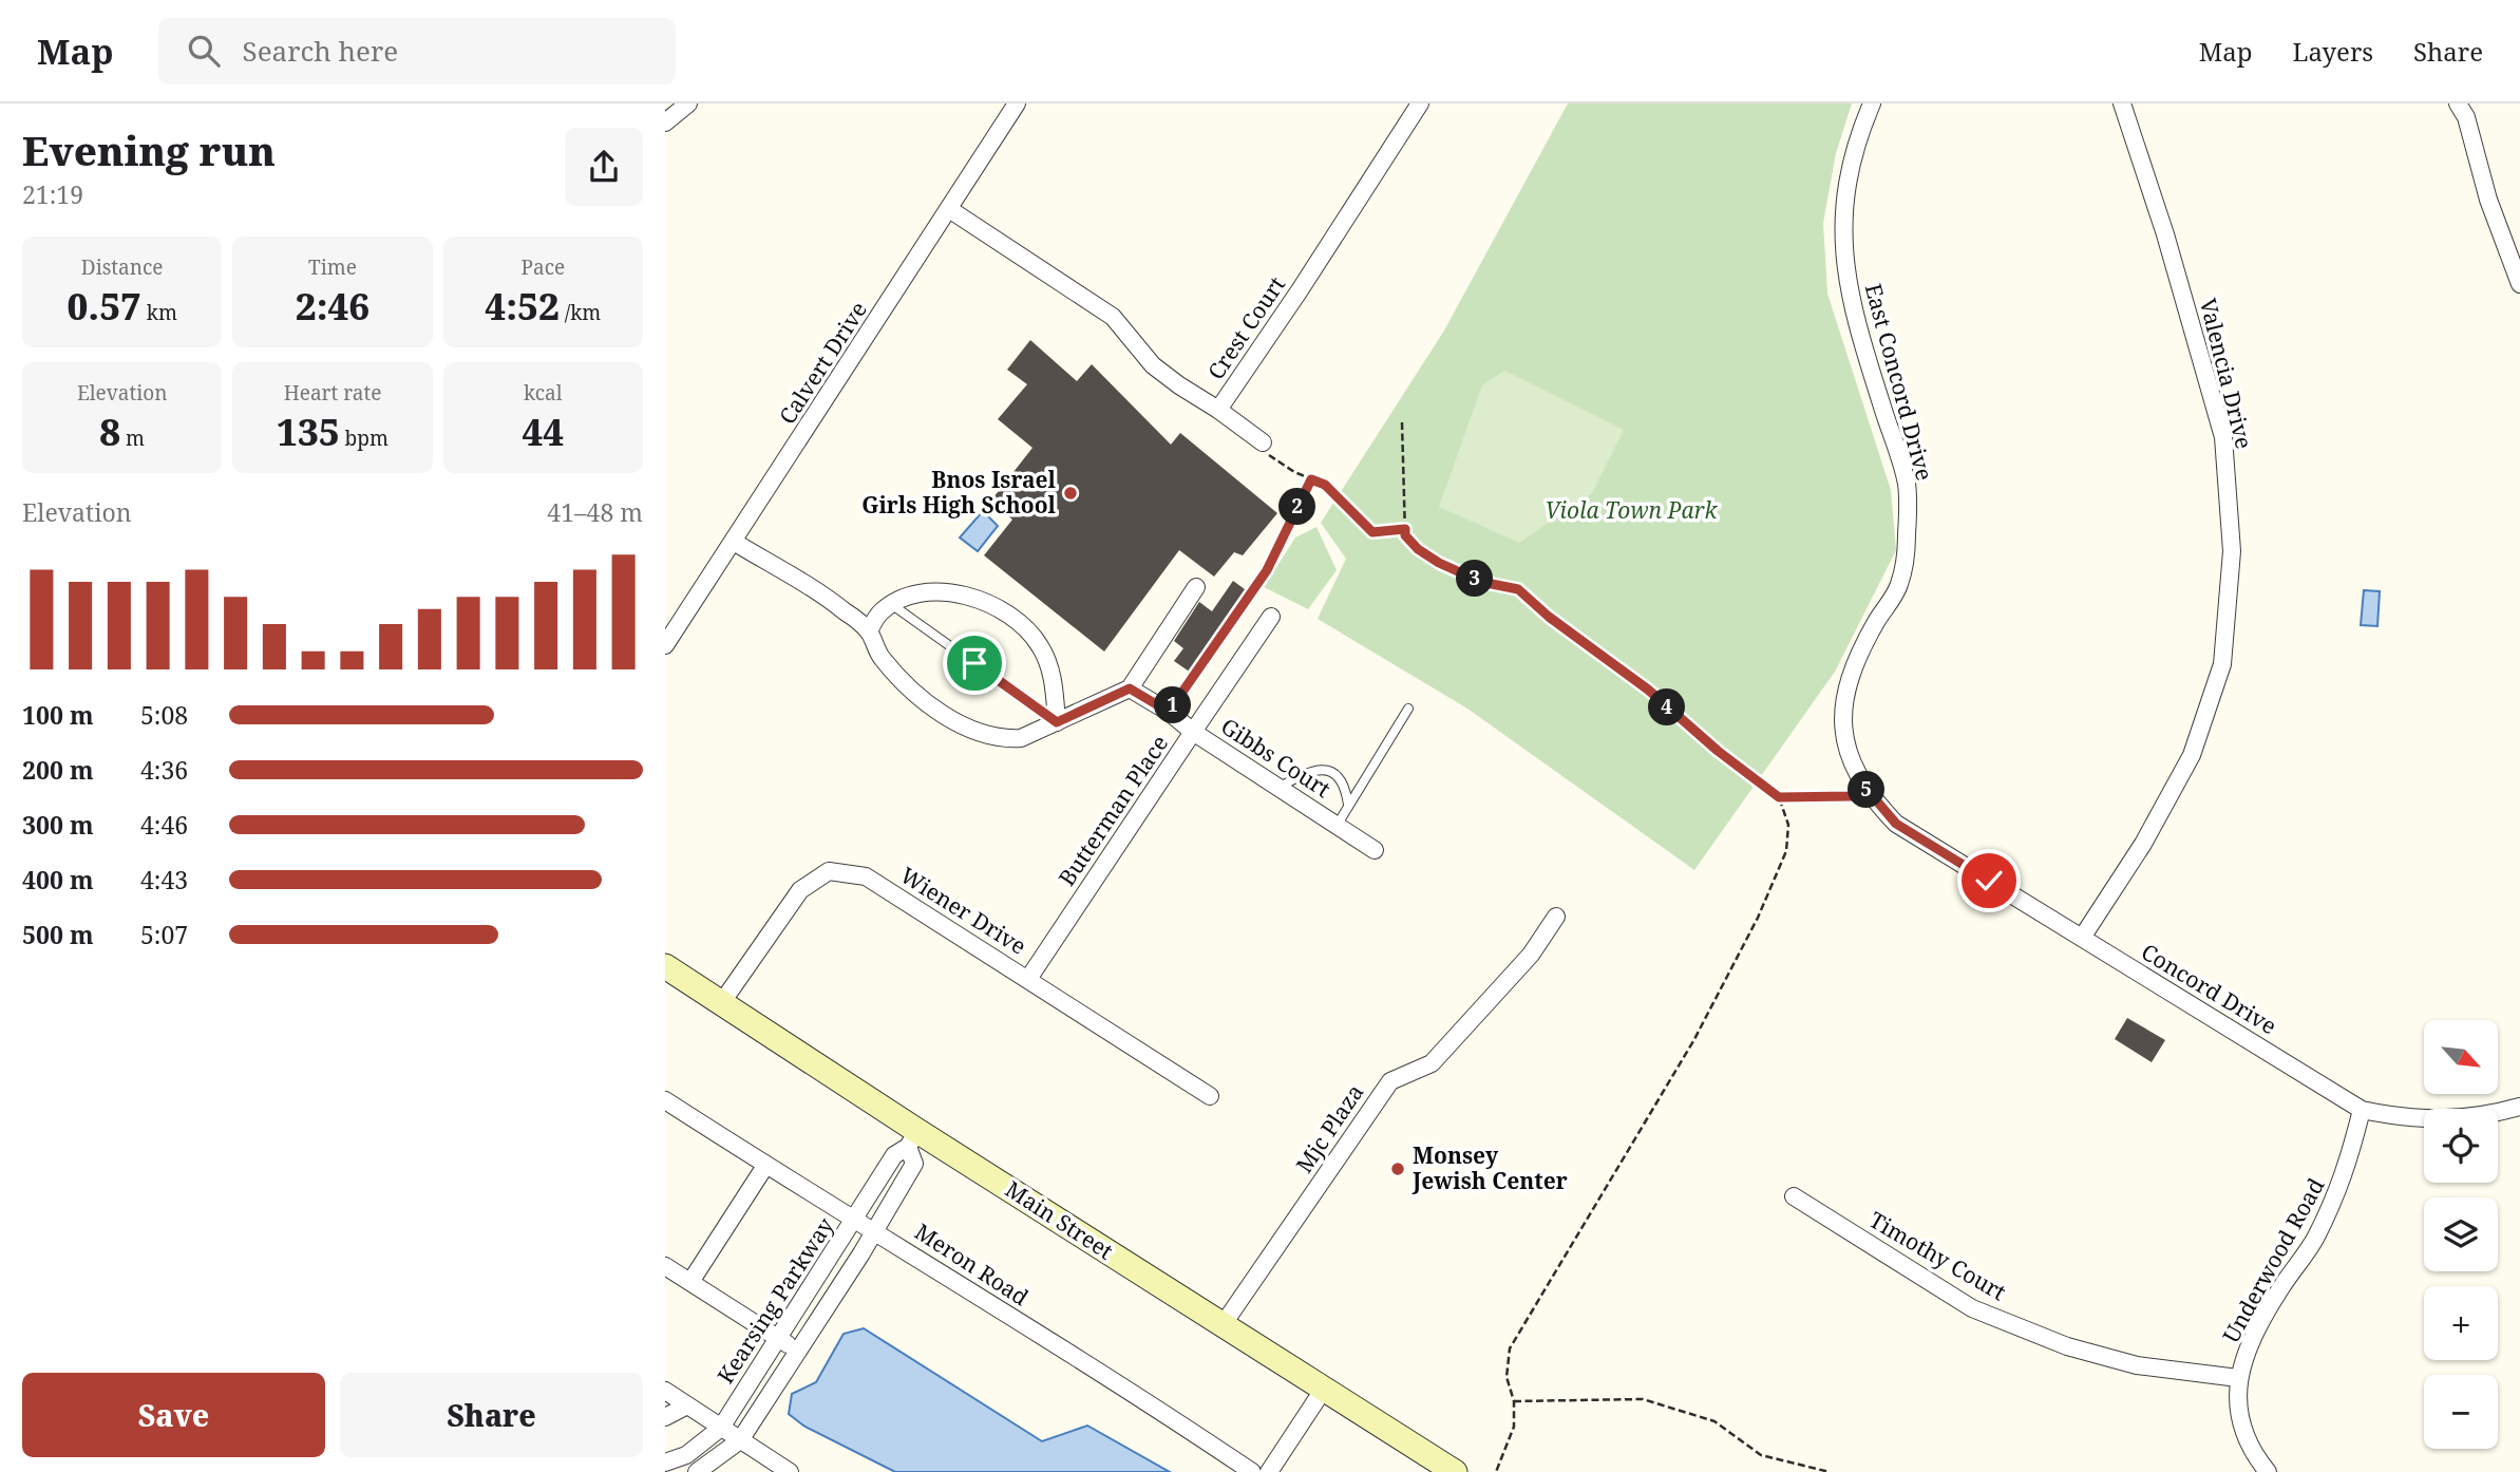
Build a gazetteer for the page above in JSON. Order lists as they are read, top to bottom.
{
  "streets": {
    "main road": ["Main Street"],
    "street": [
      "Crest Court",
      "Calvert Drive",
      "Valencia Drive",
      "East Concord Drive",
      "Gibbs Court",
      "Butterman Place",
      "Wiener Drive",
      "Concord Drive",
      "Mjc Plaza",
      "Timothy Court",
      "Underwood Road",
      "Meron Road",
      "Kearsing Parkway"
    ]
  },
  "crossings": [
    ["Crest Court", "Calvert Drive"],
    ["Valencia Drive", "Concord Drive"],
    ["East Concord Drive", "Concord Drive"],
    ["Gibbs Court", "Butterman Place"],
    ["Butterman Place", "Wiener Drive"],
    ["Wiener Drive", "Main Street"],
    ["Concord Drive", "Underwood Road"],
    ["Mjc Plaza", "Main Street"],
    ["Main Street", "Kearsing Parkway"],
    ["Timothy Court", "Underwood Road"],
    ["Meron Road", "Kearsing Parkway"]
  ],
  "parks": ["Viola Town Park"],
  "places": ["Bnos Israel Girls High School", "Monsey Jewish Center"],
  "north": "bottom right",
  "page": {
    "header": "Map",
    "search": "Search here",
    "nav": ["Map", "Layers", "Share"],
    "heading": ["Evening run", "21:19"],
    "stats": [
      ["Distance", "0.57 km"],
      ["Time", "2:46"],
      ["Pace", "4:52 /km"],
      ["Elevation", "8 m"],
      ["Heart rate", "135 bpm"],
      ["kcal", "44"]
    ],
    "chart": ["Elevation", "41–48 m"],
    "pins": [
      "2",
      "3",
      "1",
      "4",
      "5"
    ],
    "list": [
      {
        "name": "100 m",
        "note": "5:08"
      },
      {
        "name": "200 m",
        "note": "4:36"
      },
      {
        "name": "300 m",
        "note": "4:46"
      },
      {
        "name": "400 m",
        "note": "4:43"
      },
      {
        "name": "500 m",
        "note": "5:07"
      }
    ],
    "map_buttons": ["+", "−"],
    "buttons": ["Save", "Share"]
  }
}
